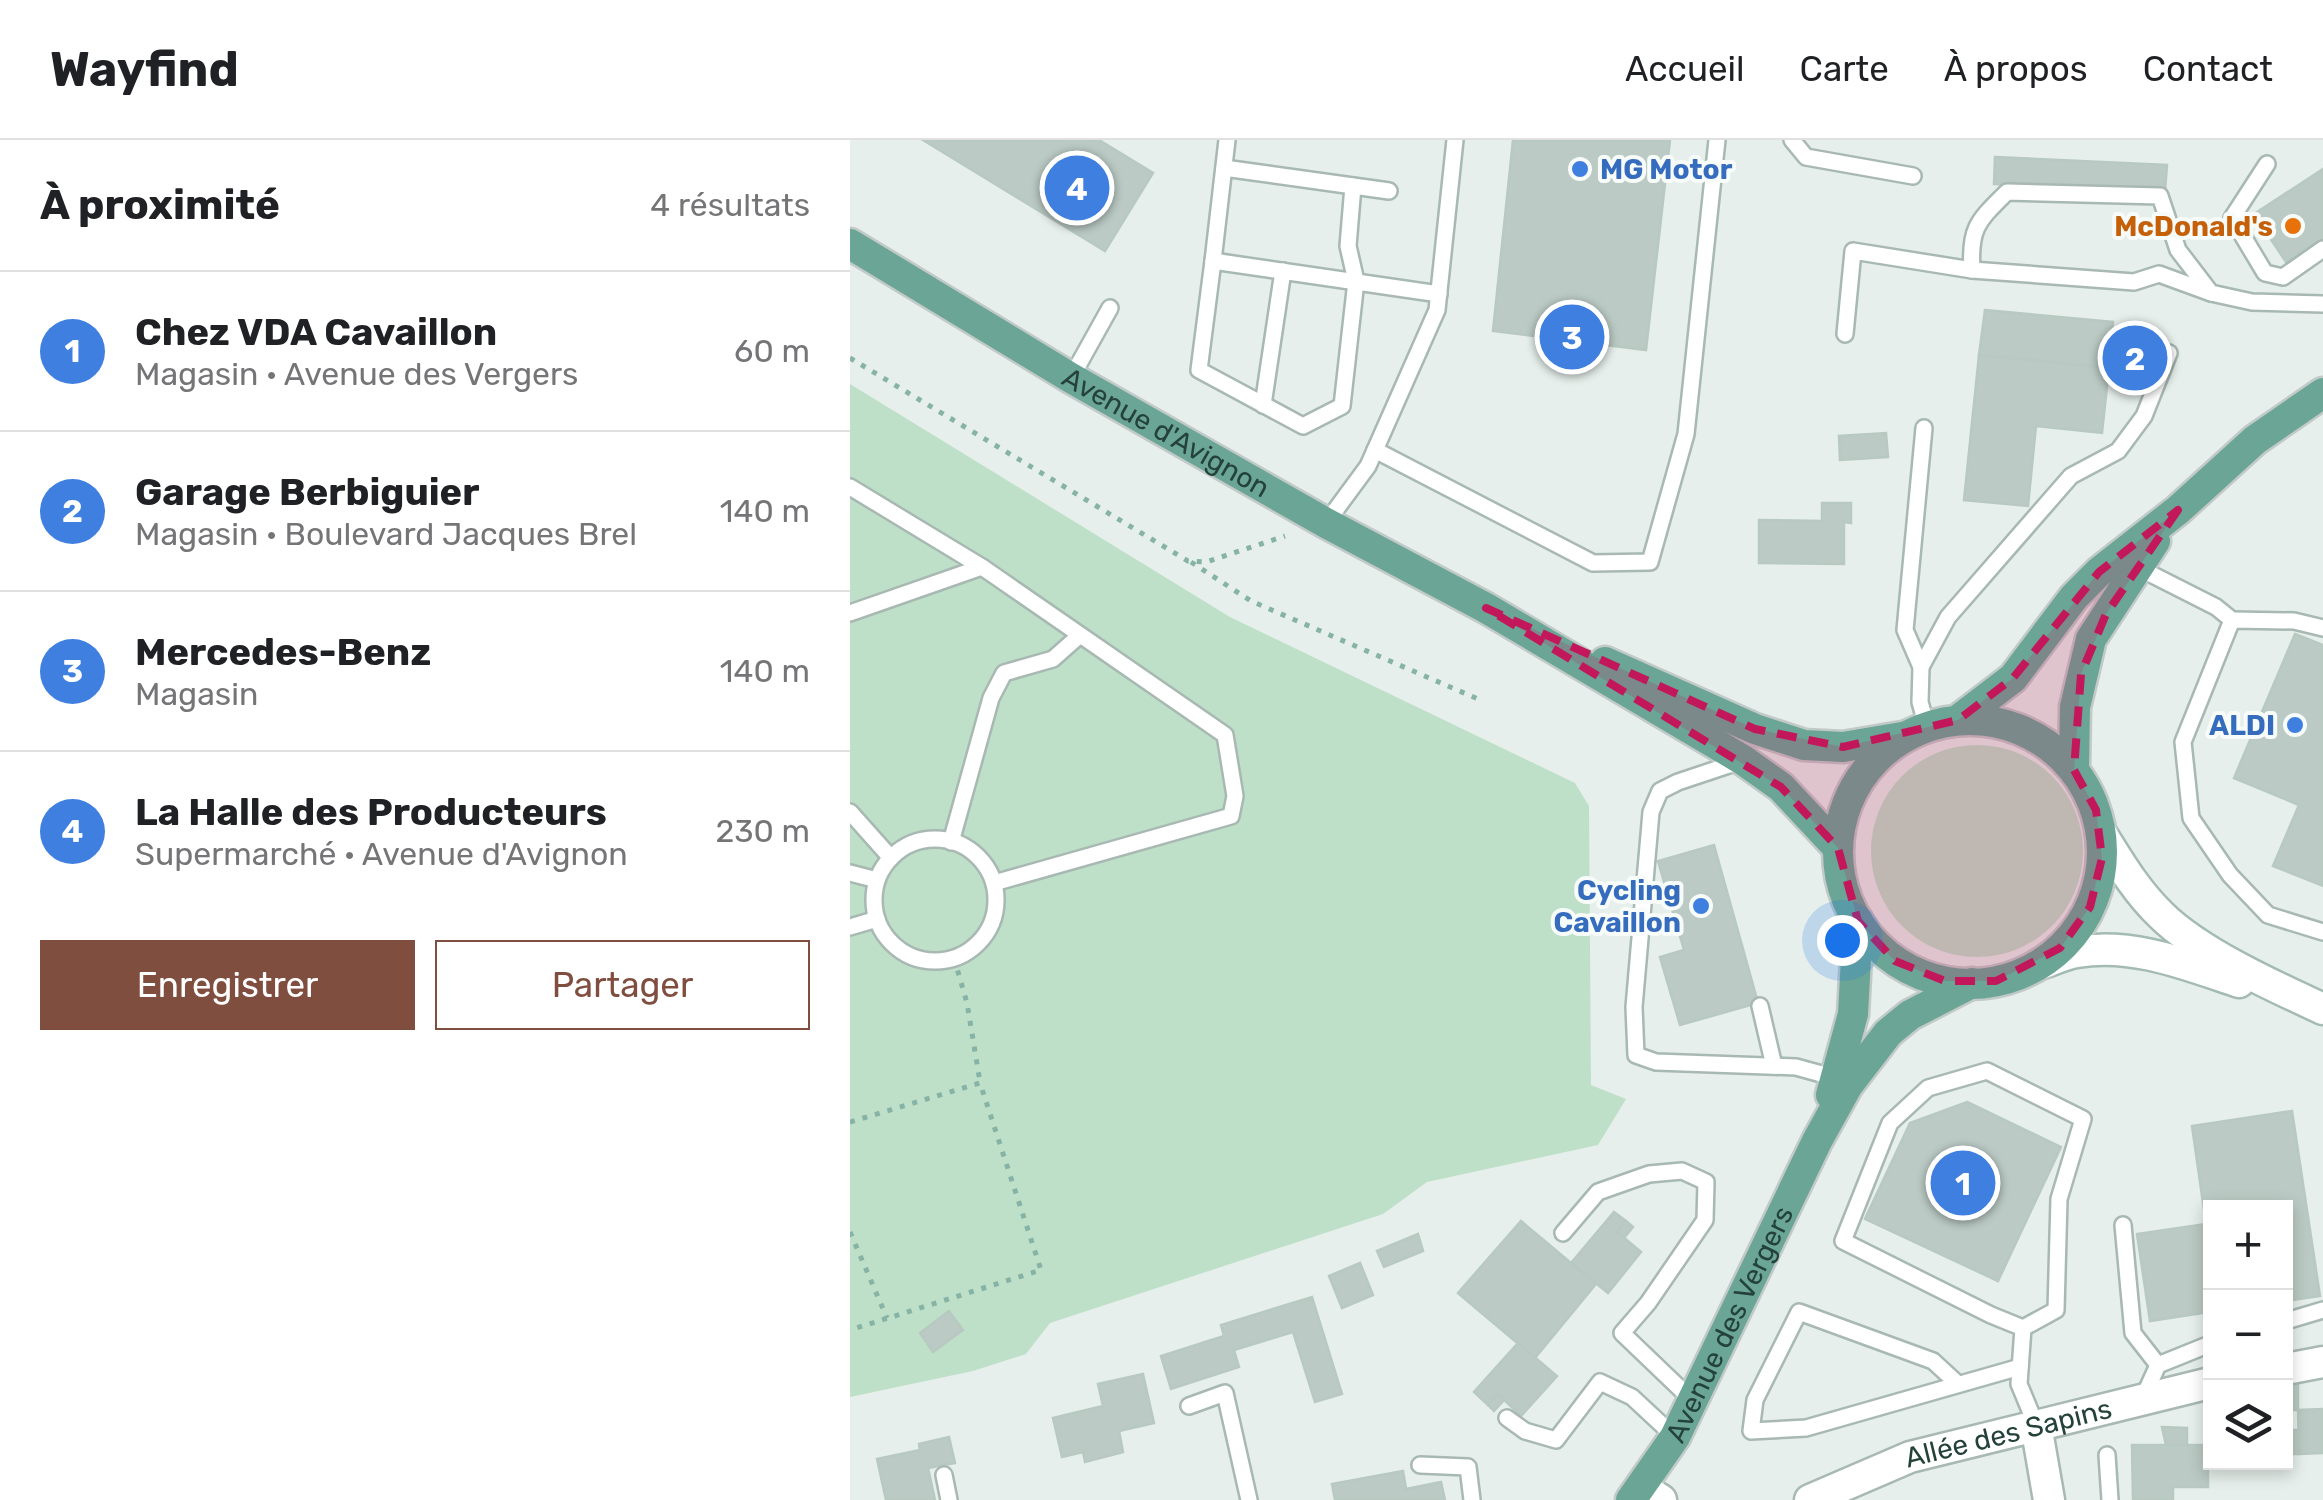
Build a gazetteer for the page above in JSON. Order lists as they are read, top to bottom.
{
  "streets": {
    "main road": ["Avenue d'Avignon", "Avenue des Vergers", "Allée des Sapins"]
  },
  "crossings": [
    ["Avenue d'Avignon", "Avenue des Vergers"]
  ],
  "places": [
    "MG Motor",
    "McDonald's",
    "ALDI",
    "Cycling Cavaillon"
  ],
  "page": {
    "header": "Wayfind",
    "nav": [
      "Accueil",
      "Carte",
      "À propos",
      "Contact"
    ],
    "heading": ["À proximité", "4 résultats"],
    "pins": [
      "4",
      "3",
      "2",
      "1"
    ],
    "list": [
      {
        "mark": "1",
        "name": "Chez VDA Cavaillon",
        "note": "Magasin · Avenue des Vergers",
        "value": "60 m"
      },
      {
        "mark": "2",
        "name": "Garage Berbiguier",
        "note": "Magasin · Boulevard Jacques Brel",
        "value": "140 m"
      },
      {
        "mark": "3",
        "name": "Mercedes-Benz",
        "note": "Magasin",
        "value": "140 m"
      },
      {
        "mark": "4",
        "name": "La Halle des Producteurs",
        "note": "Supermarché · Avenue d'Avignon",
        "value": "230 m"
      }
    ],
    "buttons": ["Enregistrer", "Partager"],
    "map_buttons": ["+", "−"]
  }
}
